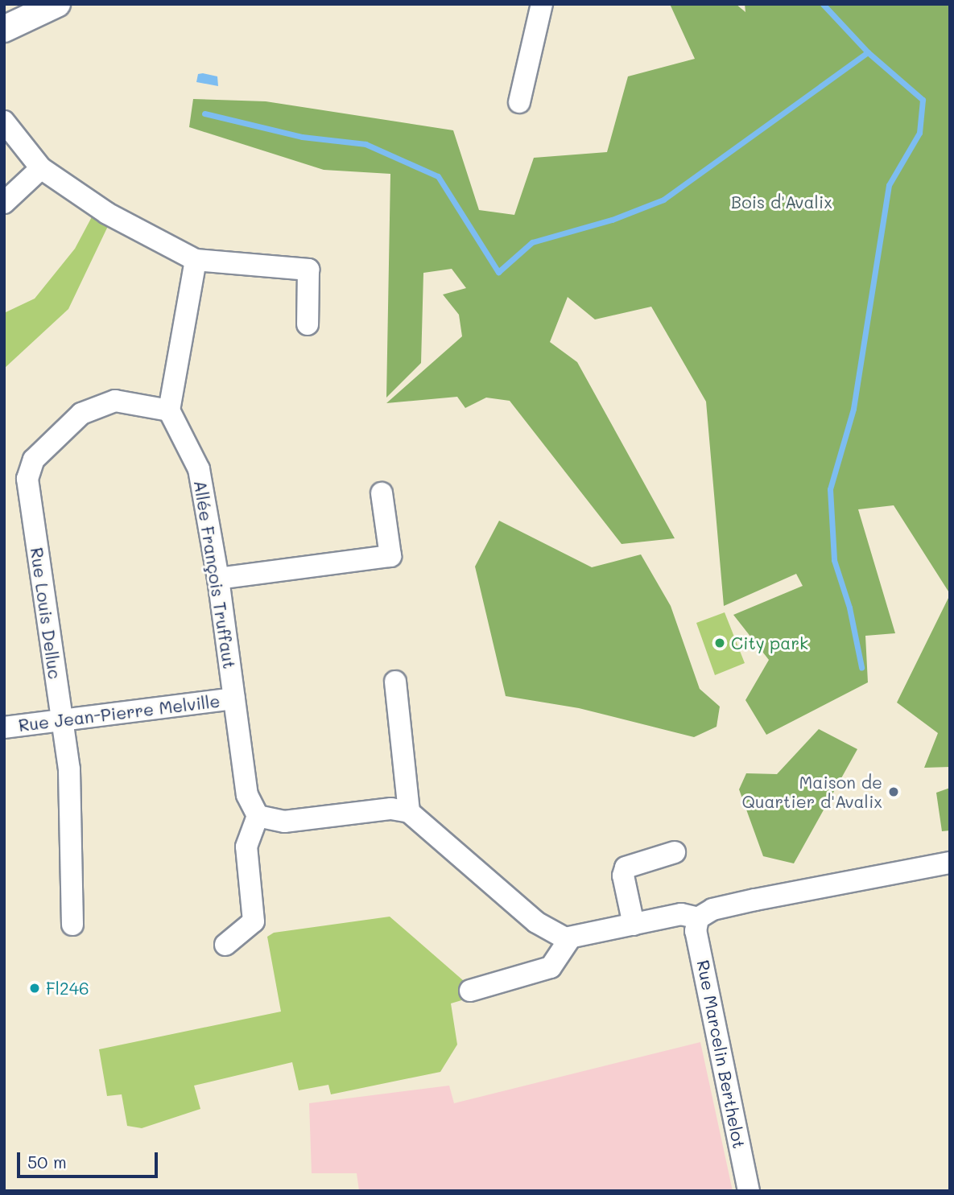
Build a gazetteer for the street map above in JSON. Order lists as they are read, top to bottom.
{
  "streets": {
    "street": [
      "Allée François Truffaut",
      "Rue Louis Delluc",
      "Rue Jean-Pierre Melville",
      "Rue Marcelin Berthelot"
    ]
  },
  "crossings": [
    ["Allée François Truffaut", "Rue Louis Delluc"],
    ["Allée François Truffaut", "Rue Jean-Pierre Melville"],
    ["Rue Louis Delluc", "Rue Jean-Pierre Melville"]
  ],
  "parks": ["Bois d'Avalix"],
  "places": ["City park", "Maison de Quartier d'Avalix", "Fl246"],
  "scale_bar": "50 m"
}
